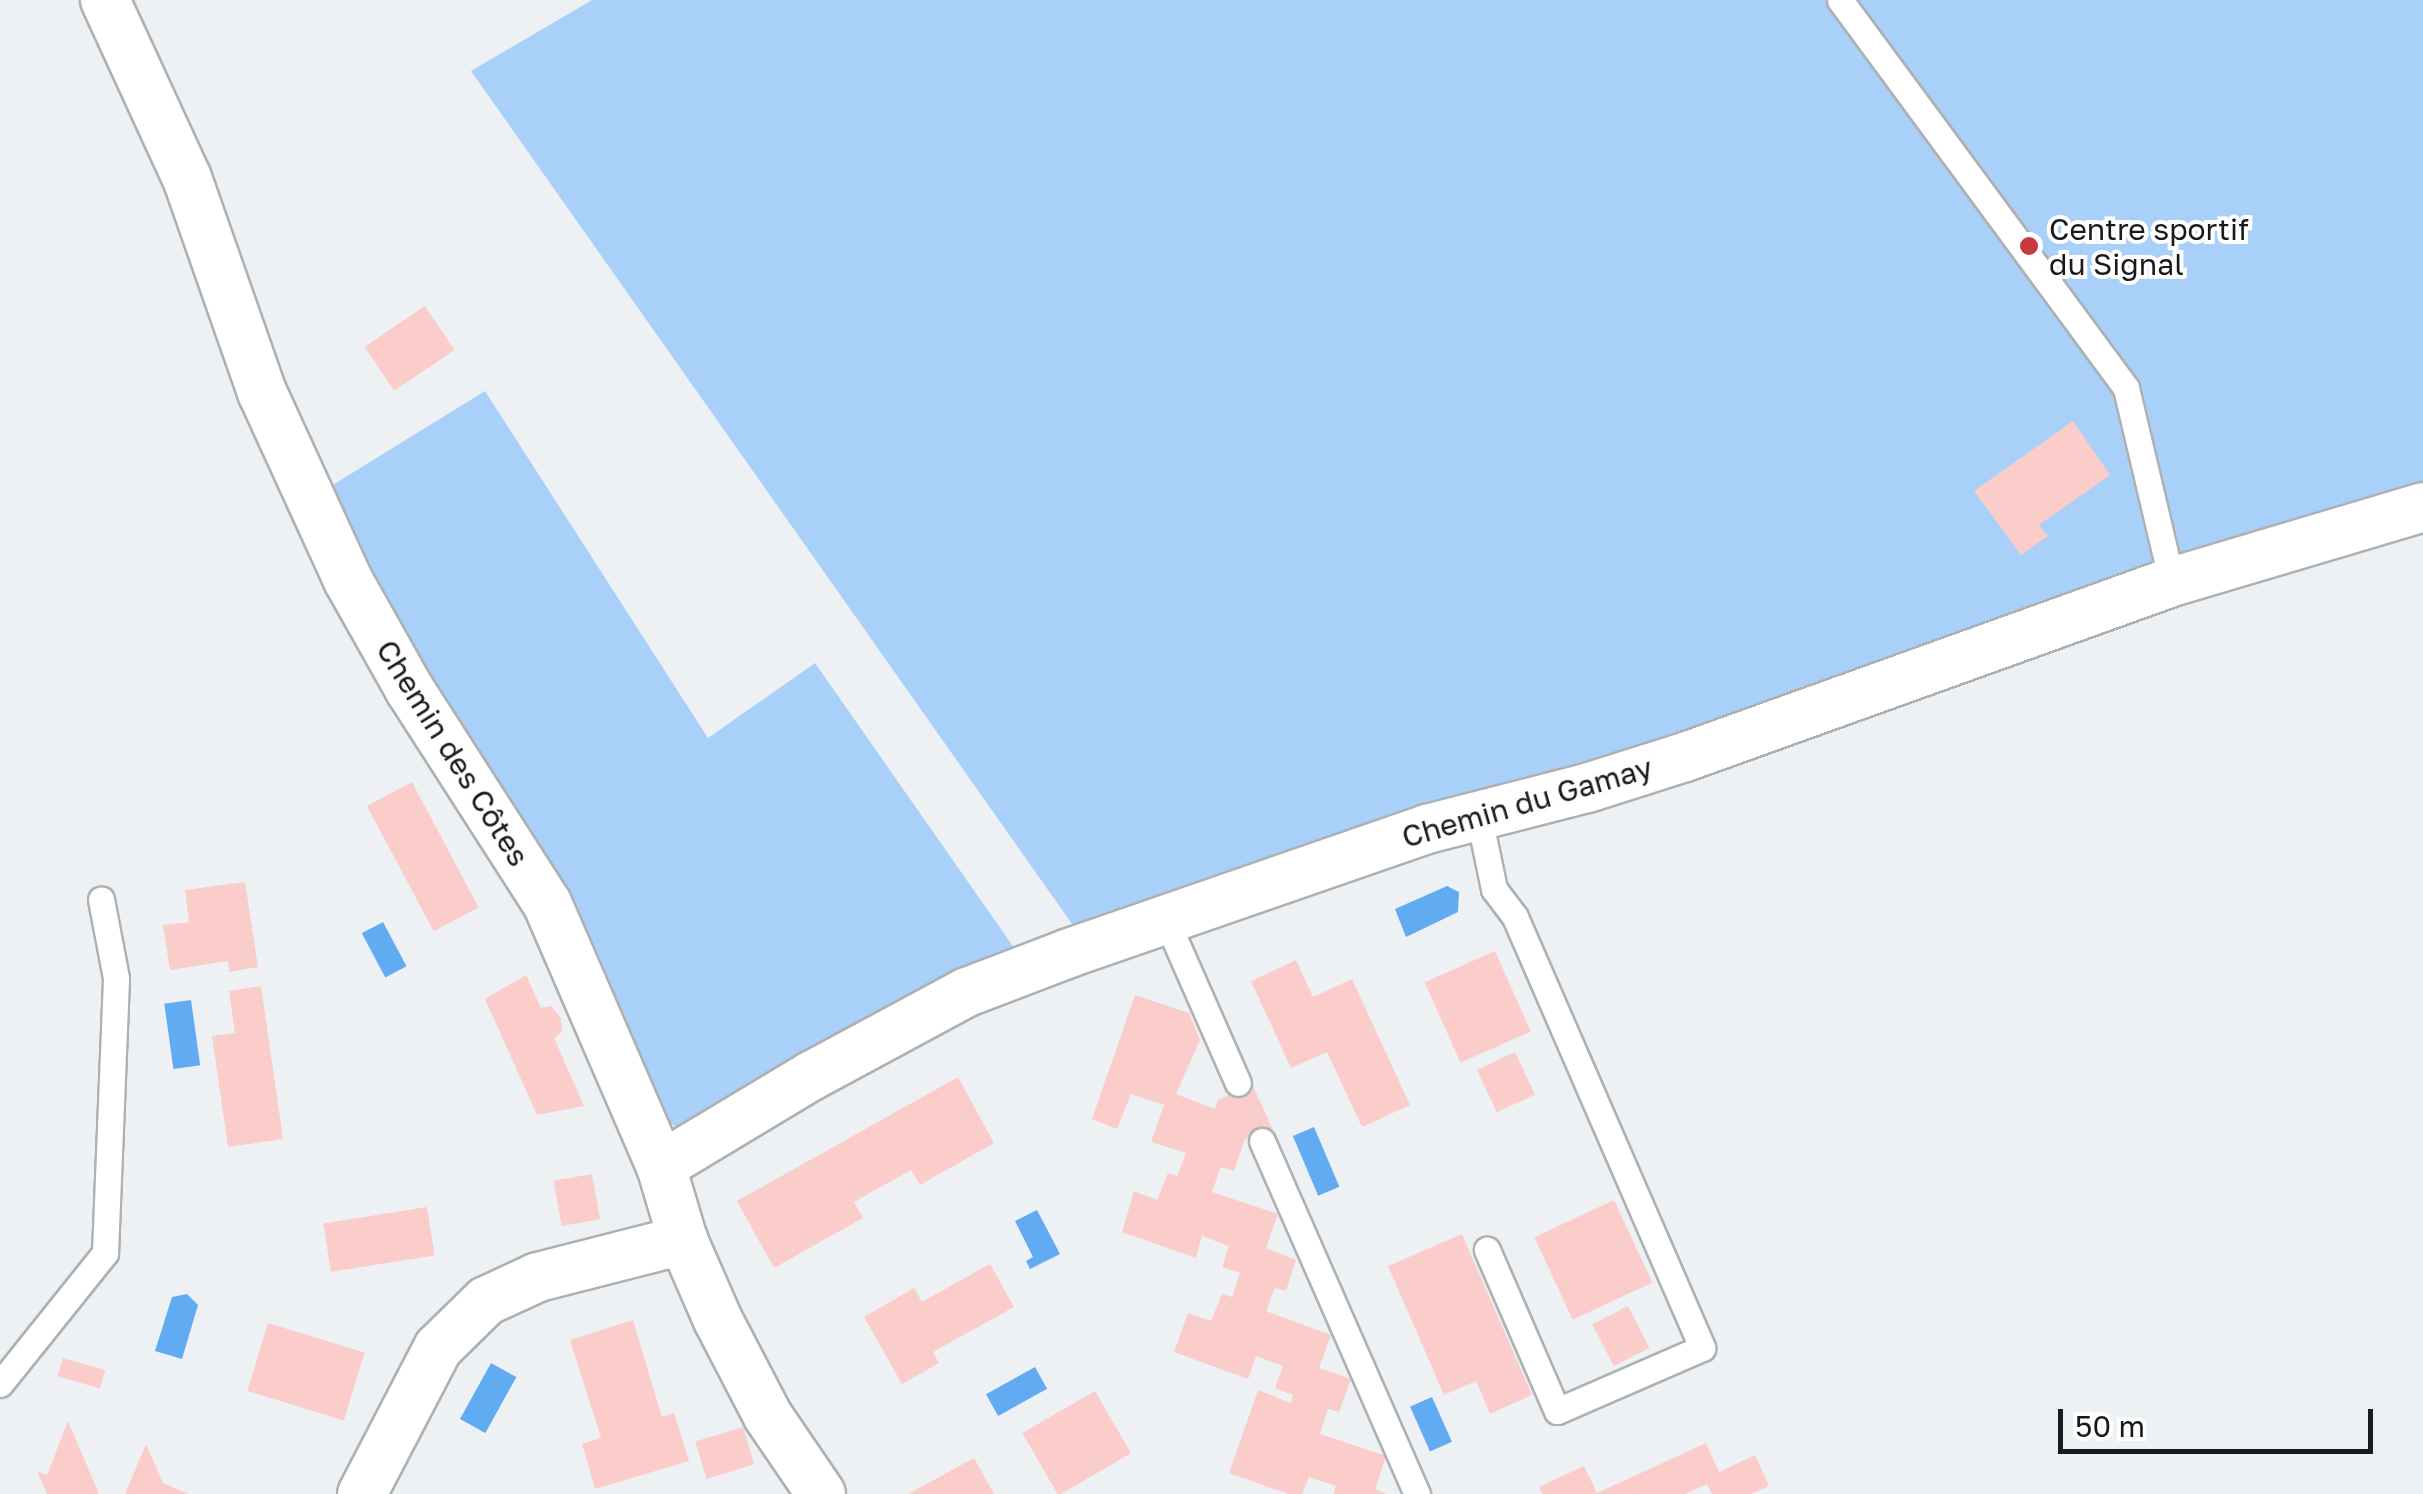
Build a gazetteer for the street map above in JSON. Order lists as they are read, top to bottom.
{
  "streets": {
    "street": ["Chemin des Côtes", "Chemin du Gamay"]
  },
  "crossings": [
    ["Chemin des Côtes", "Chemin du Gamay"]
  ],
  "places": ["Centre sportif du Signal"],
  "scale_bar": "50 m"
}
